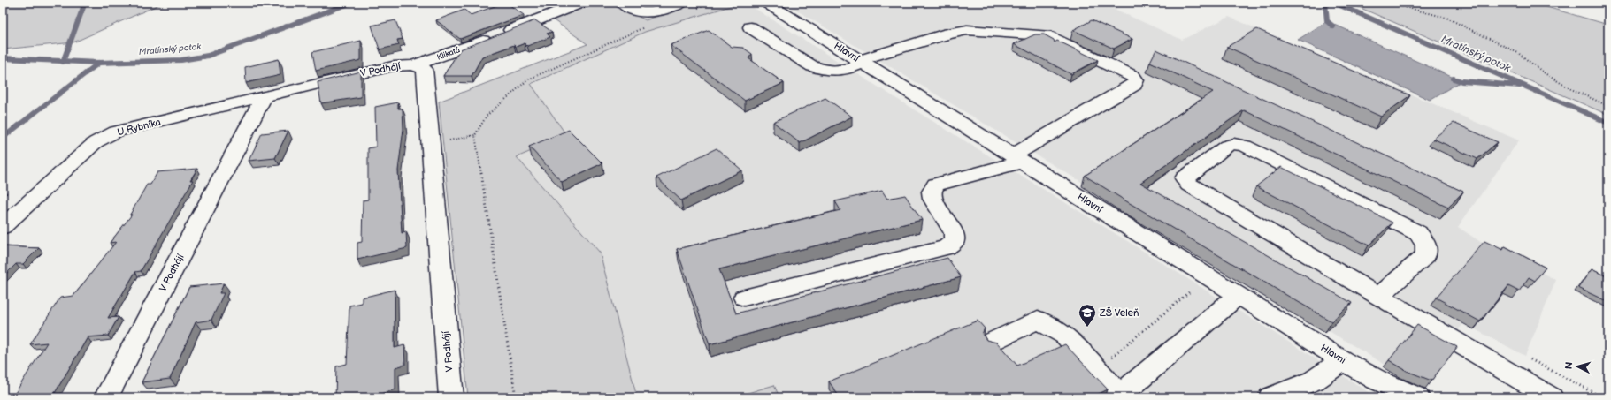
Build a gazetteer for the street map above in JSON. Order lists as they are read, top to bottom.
{
  "streets": {
    "street": [
      "Hlavní",
      "Klikatá",
      "V Podhájí",
      "U Rybníka"
    ]
  },
  "crossings": [
    ["Klikatá", "V Podhájí"],
    ["V Podhájí", "U Rybníka"]
  ],
  "water": ["Mratínský potok"],
  "places": {
    "school or university": ["ZŠ Veleň"]
  },
  "north": "left"
}
